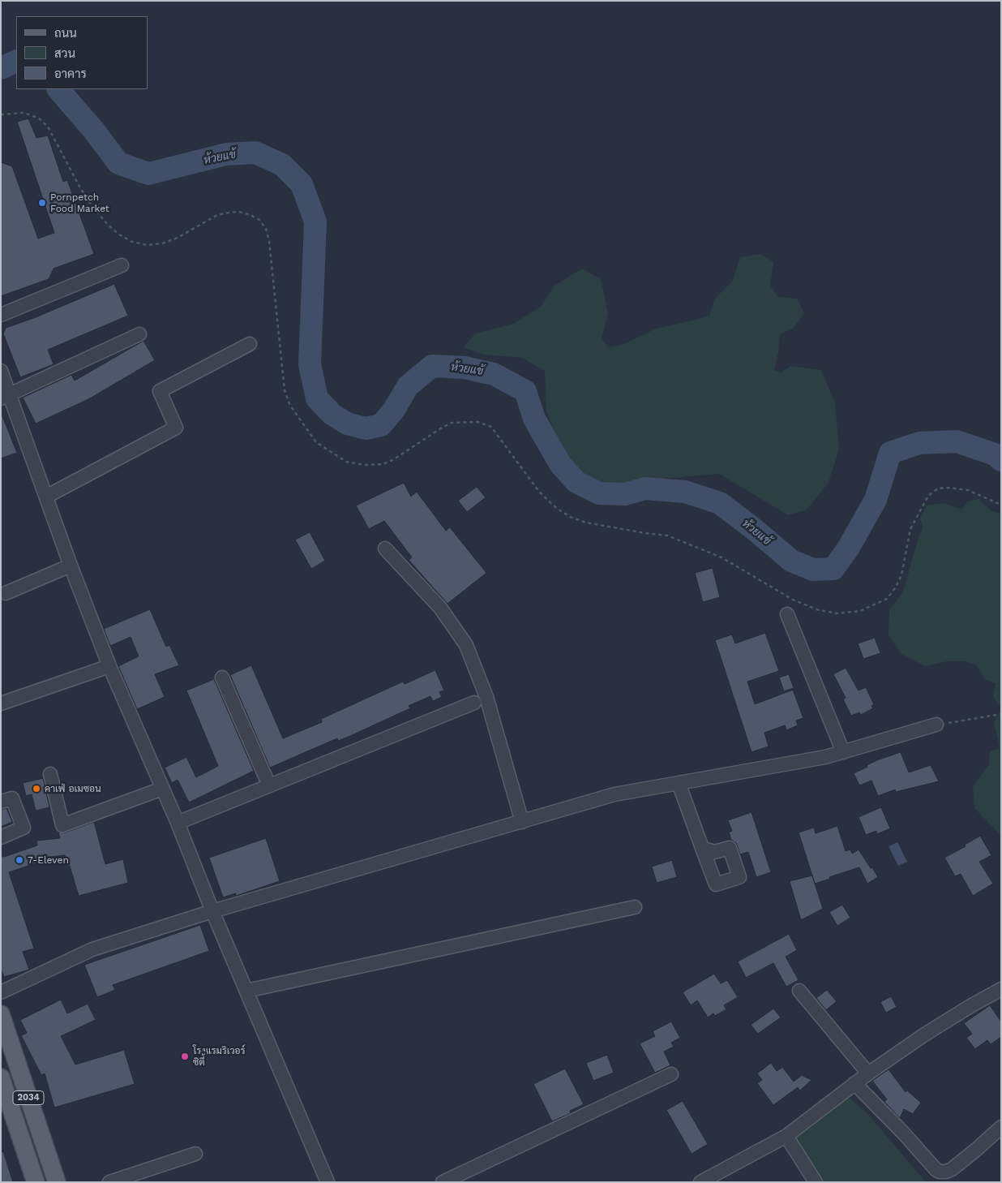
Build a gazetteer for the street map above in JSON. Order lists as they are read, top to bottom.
{
  "streets": {
    "main road": ["2034"]
  },
  "water": ["ห้วยแข้"],
  "places": [
    "Pornpetch Food Market",
    "คาเฟ่ อเมซอน",
    "7-Eleven",
    "โรงแรมริเวอร์ ซิตี้"
  ],
  "legend": ["ถนน", "สวน", "อาคาร"]
}
